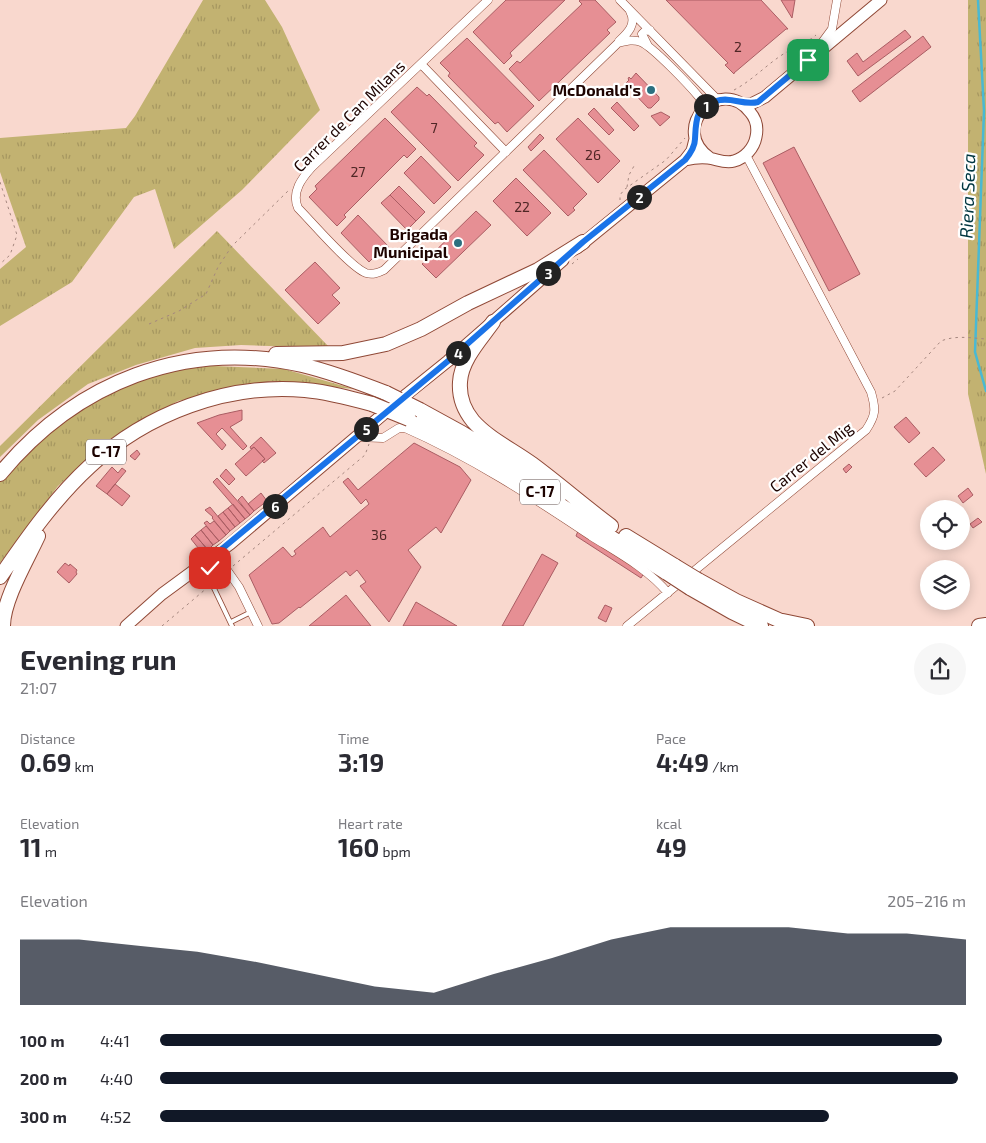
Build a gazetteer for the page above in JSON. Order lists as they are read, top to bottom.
{
  "streets": {
    "highway": ["C-17"],
    "street": ["Carrer de Can Milans", "Carrer del Mig"]
  },
  "water": ["Riera Seca"],
  "places": ["McDonald's", "Brigada Municipal"],
  "house_numbers": [
    "2",
    "7",
    "26",
    "27",
    "22",
    "36"
  ],
  "page": {
    "pins": [
      "1",
      "2",
      "3",
      "4",
      "5",
      "6"
    ],
    "heading": ["Evening run", "21:07"],
    "stats": [
      ["Distance", "0.69 km"],
      ["Time", "3:19"],
      ["Pace", "4:49 /km"],
      ["Elevation", "11 m"],
      ["Heart rate", "160 bpm"],
      ["kcal", "49"]
    ],
    "chart": ["Elevation", "205–216 m"],
    "list": [
      {
        "name": "100 m",
        "note": "4:41"
      },
      {
        "name": "200 m",
        "note": "4:40"
      },
      {
        "name": "300 m",
        "note": "4:52"
      }
    ]
  }
}
